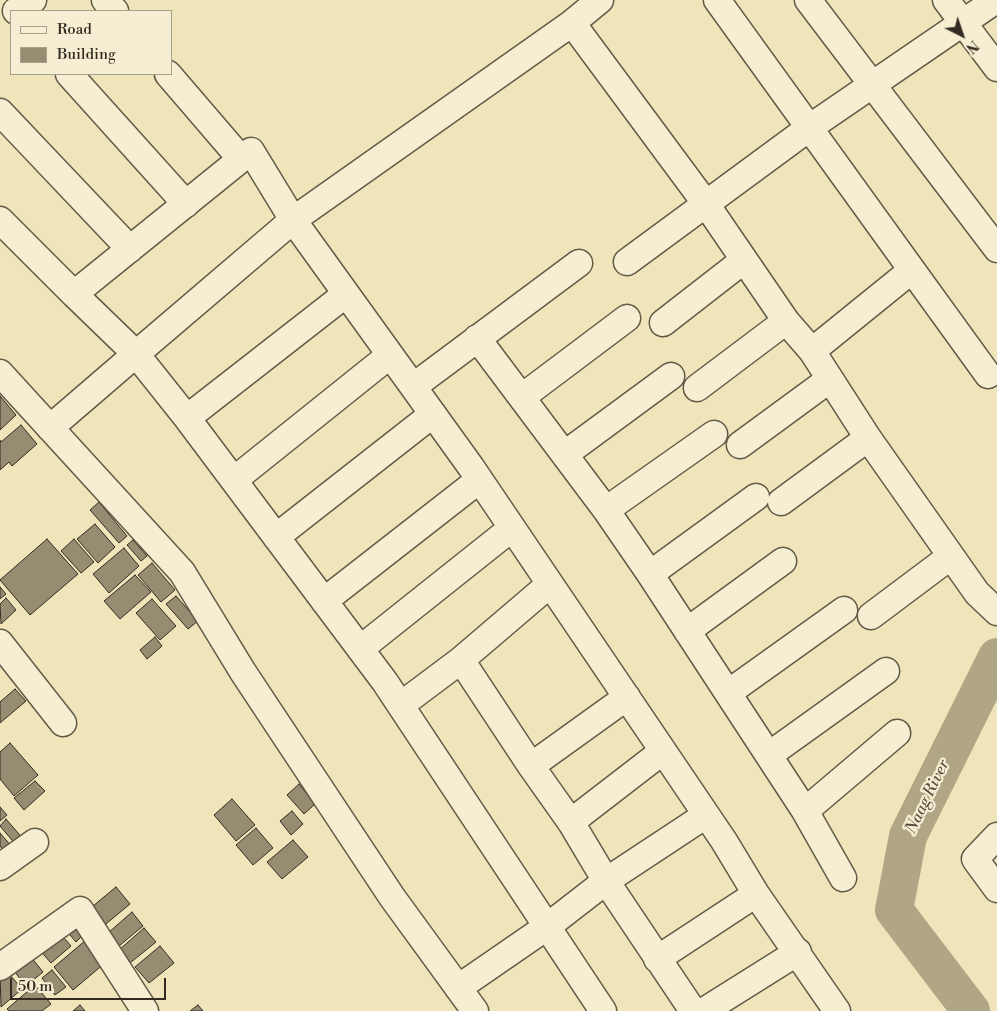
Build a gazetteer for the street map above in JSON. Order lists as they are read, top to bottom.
{
  "water": ["Naag River"],
  "legend": ["Road", "Building"],
  "scale_bar": "50 m",
  "north": "bottom right"
}
